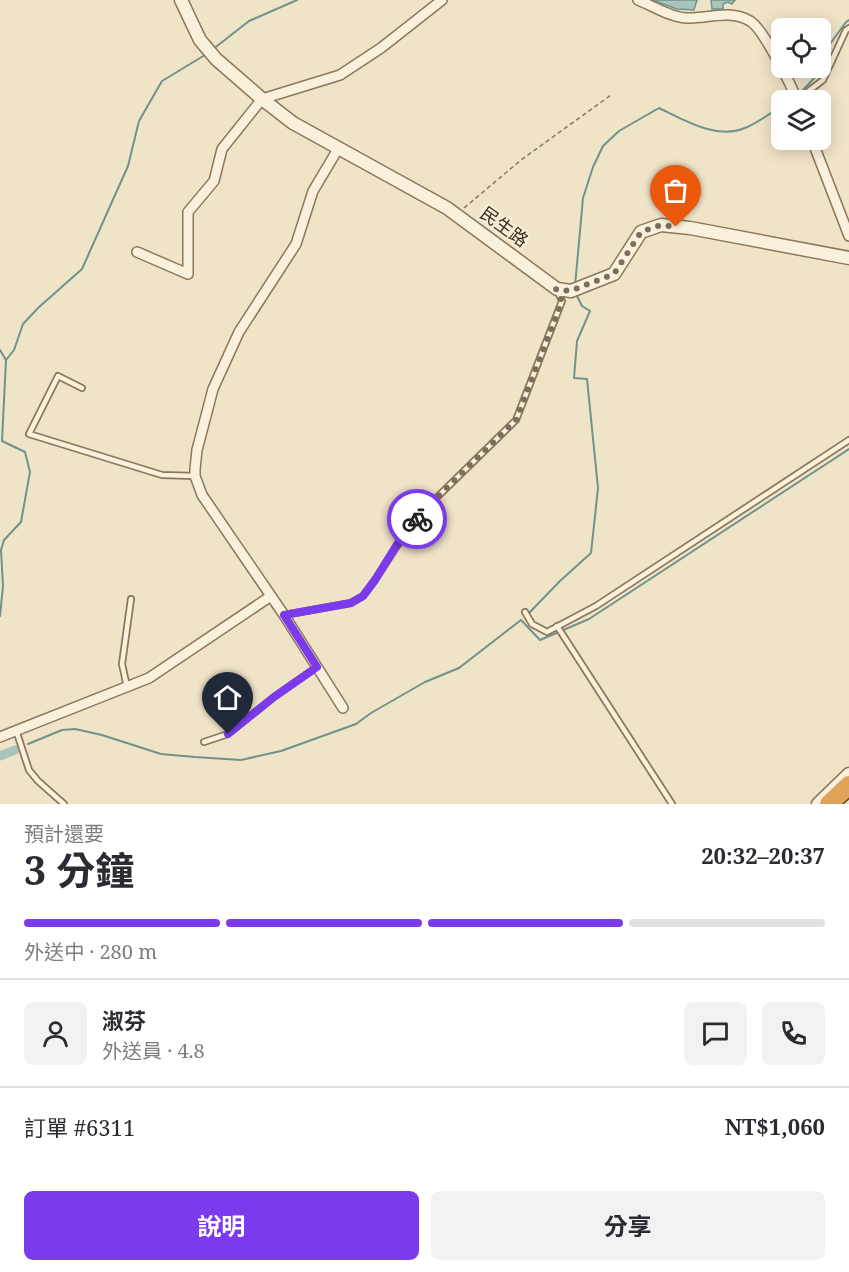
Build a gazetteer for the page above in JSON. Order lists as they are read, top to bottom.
{
  "streets": {
    "street": ["民生路"]
  },
  "page": {
    "heading": ["3 分鐘", "預計還要", "20:32–20:37"],
    "panel": [
      "淑芬",
      "外送員 · 4.8",
      "訂單 #6311",
      "NT$1,060"
    ],
    "bar": "外送中 · 280 m",
    "buttons": ["說明", "分享"]
  }
}
